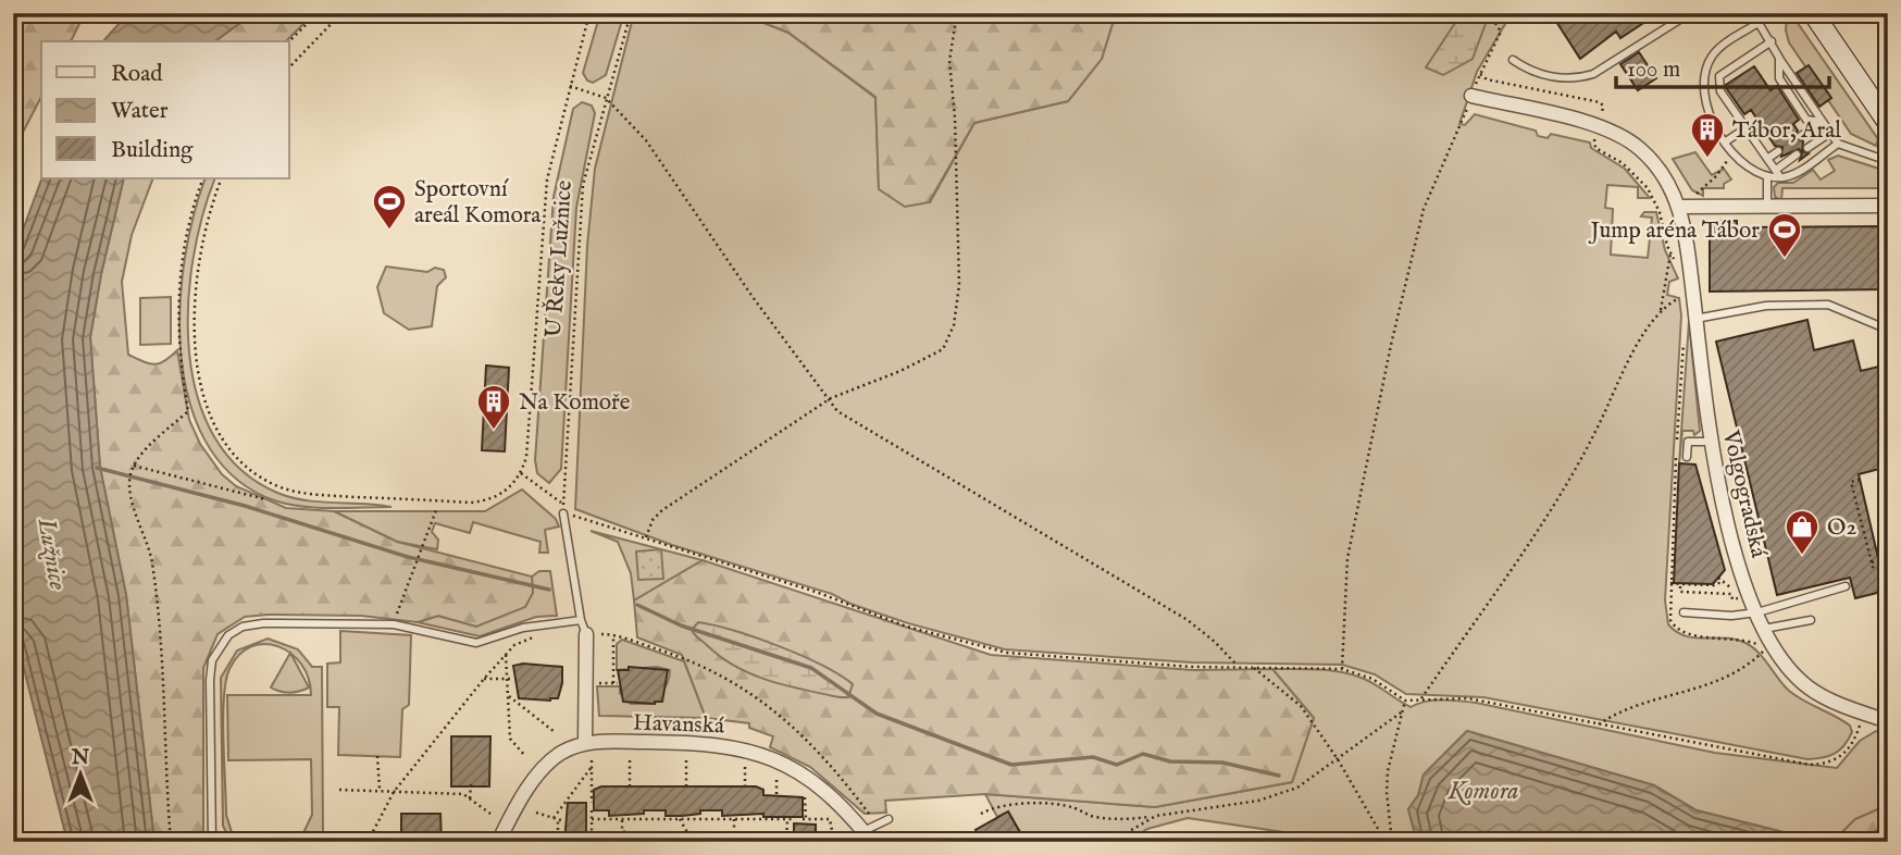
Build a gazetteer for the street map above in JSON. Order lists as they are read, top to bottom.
{
  "streets": {
    "street": ["Volgogradská", "Havanská"],
    "path": ["U Řeky Lužnice"]
  },
  "water": ["Lužnice", "Komora"],
  "places": {
    "building": ["Tábor, Aral", "Na Komoře"],
    "sports": ["Sportovní areál Komora", "Jump aréna Tábor"],
    "shop": ["O2"]
  },
  "legend": ["Road", "Water", "Building"],
  "scale_bar": "100 m",
  "north": "top"
}
